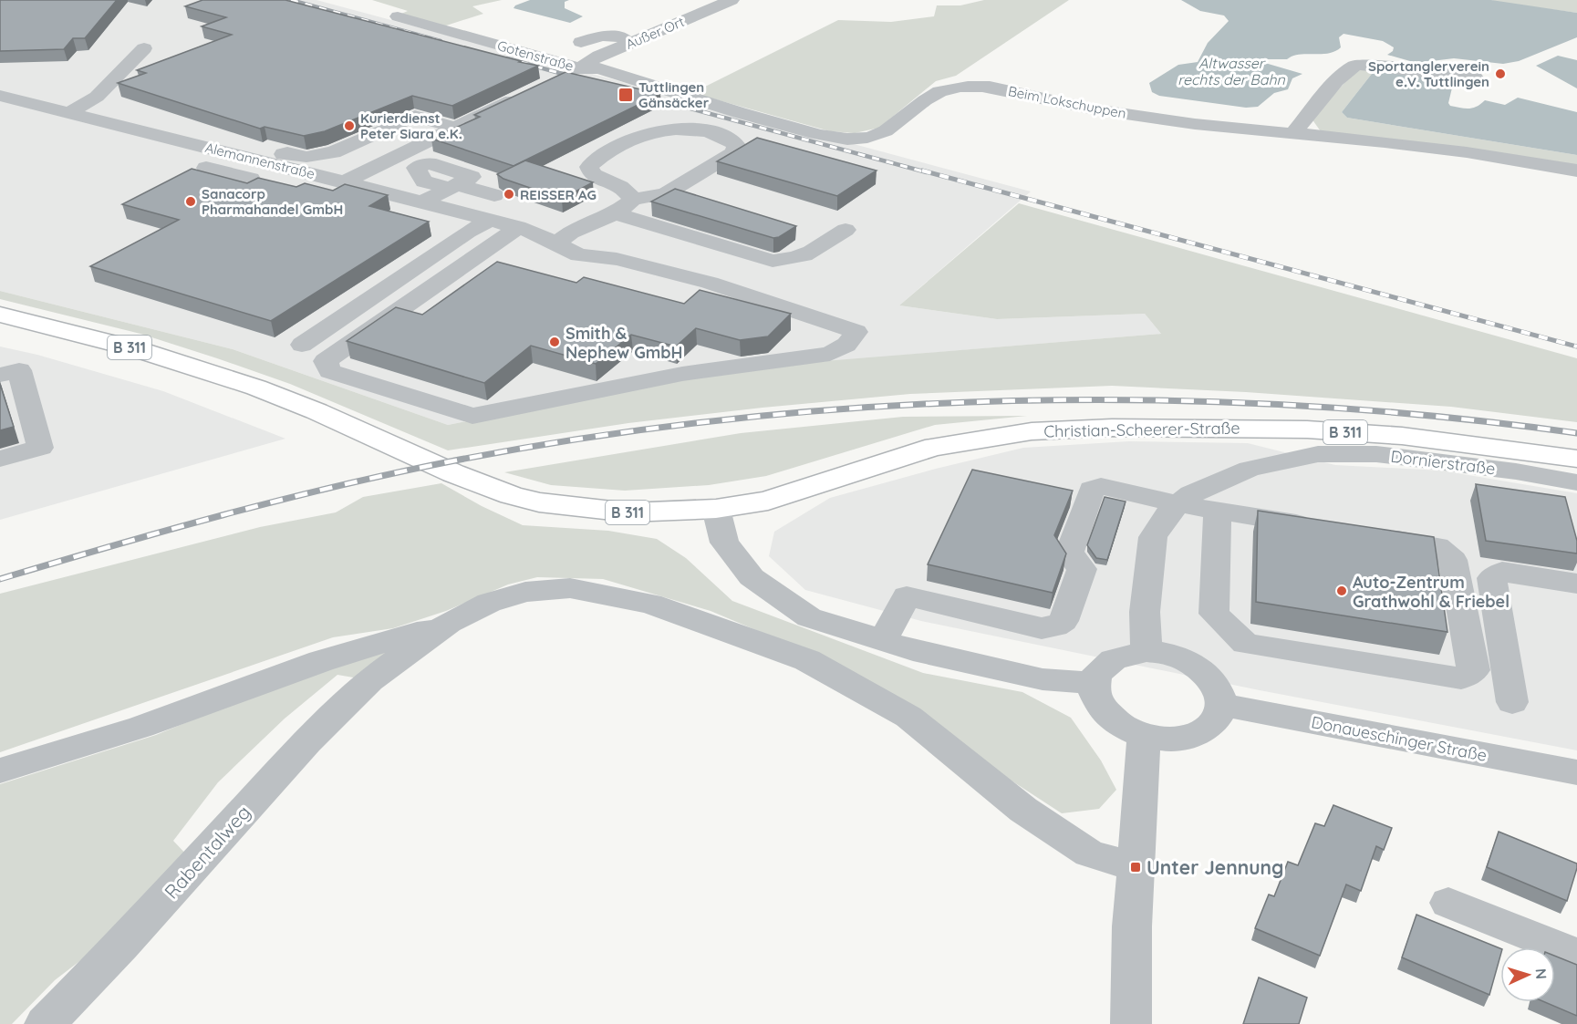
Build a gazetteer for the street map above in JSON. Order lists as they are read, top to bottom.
{
  "streets": {
    "main road": ["B 311", "Christian-Scheerer-Straße"],
    "street": [
      "Außer Ort",
      "Gotenstraße",
      "Beim Lokschuppen",
      "Alemannenstraße",
      "Dornierstraße",
      "Donaueschinger Straße",
      "Rabentalweg"
    ]
  },
  "crossings": [
    ["Außer Ort", "Gotenstraße"],
    ["Außer Ort", "Beim Lokschuppen"],
    ["Gotenstraße", "Beim Lokschuppen"],
    ["B 311", "Christian-Scheerer-Straße"],
    ["Dornierstraße", "Donaueschinger Straße"]
  ],
  "water": ["Altwasser rechts der Bahn"],
  "places": {
    "other": [
      "Sportanglerverein e.V. Tuttlingen",
      "Kurierdienst Peter Siara e.K.",
      "REISSER AG",
      "Sanacorp Pharmahandel GmbH",
      "Smith & Nephew GmbH",
      "Auto-Zentrum Grathwohl & Friebel"
    ],
    "transit": ["Tuttlingen Gänsäcker", "Unter Jennung"]
  },
  "north": "right"
}
